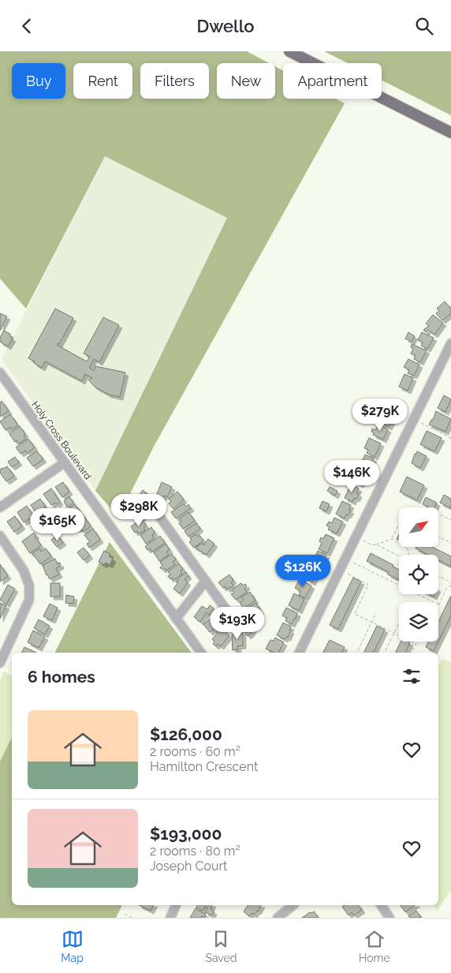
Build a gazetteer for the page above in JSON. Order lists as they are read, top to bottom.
{
  "streets": {
    "street": ["Holy Cross Boulevard"]
  },
  "north": "top right",
  "page": {
    "header": "Dwello",
    "chip": [
      "Buy",
      "Rent",
      "Filters",
      "New",
      "Apartment"
    ],
    "price": [
      "$279K",
      "$146K",
      "$298K",
      "$165K",
      "$126K",
      "$193K"
    ],
    "heading": "6 homes",
    "list": [
      {
        "name": "$126,000",
        "note": "2 rooms · 60 m² · Hamilton Crescent"
      },
      {
        "name": "$193,000",
        "note": "2 rooms · 80 m² · Joseph Court"
      }
    ],
    "tabs": ["Map", "Saved", "Home"]
  }
}
